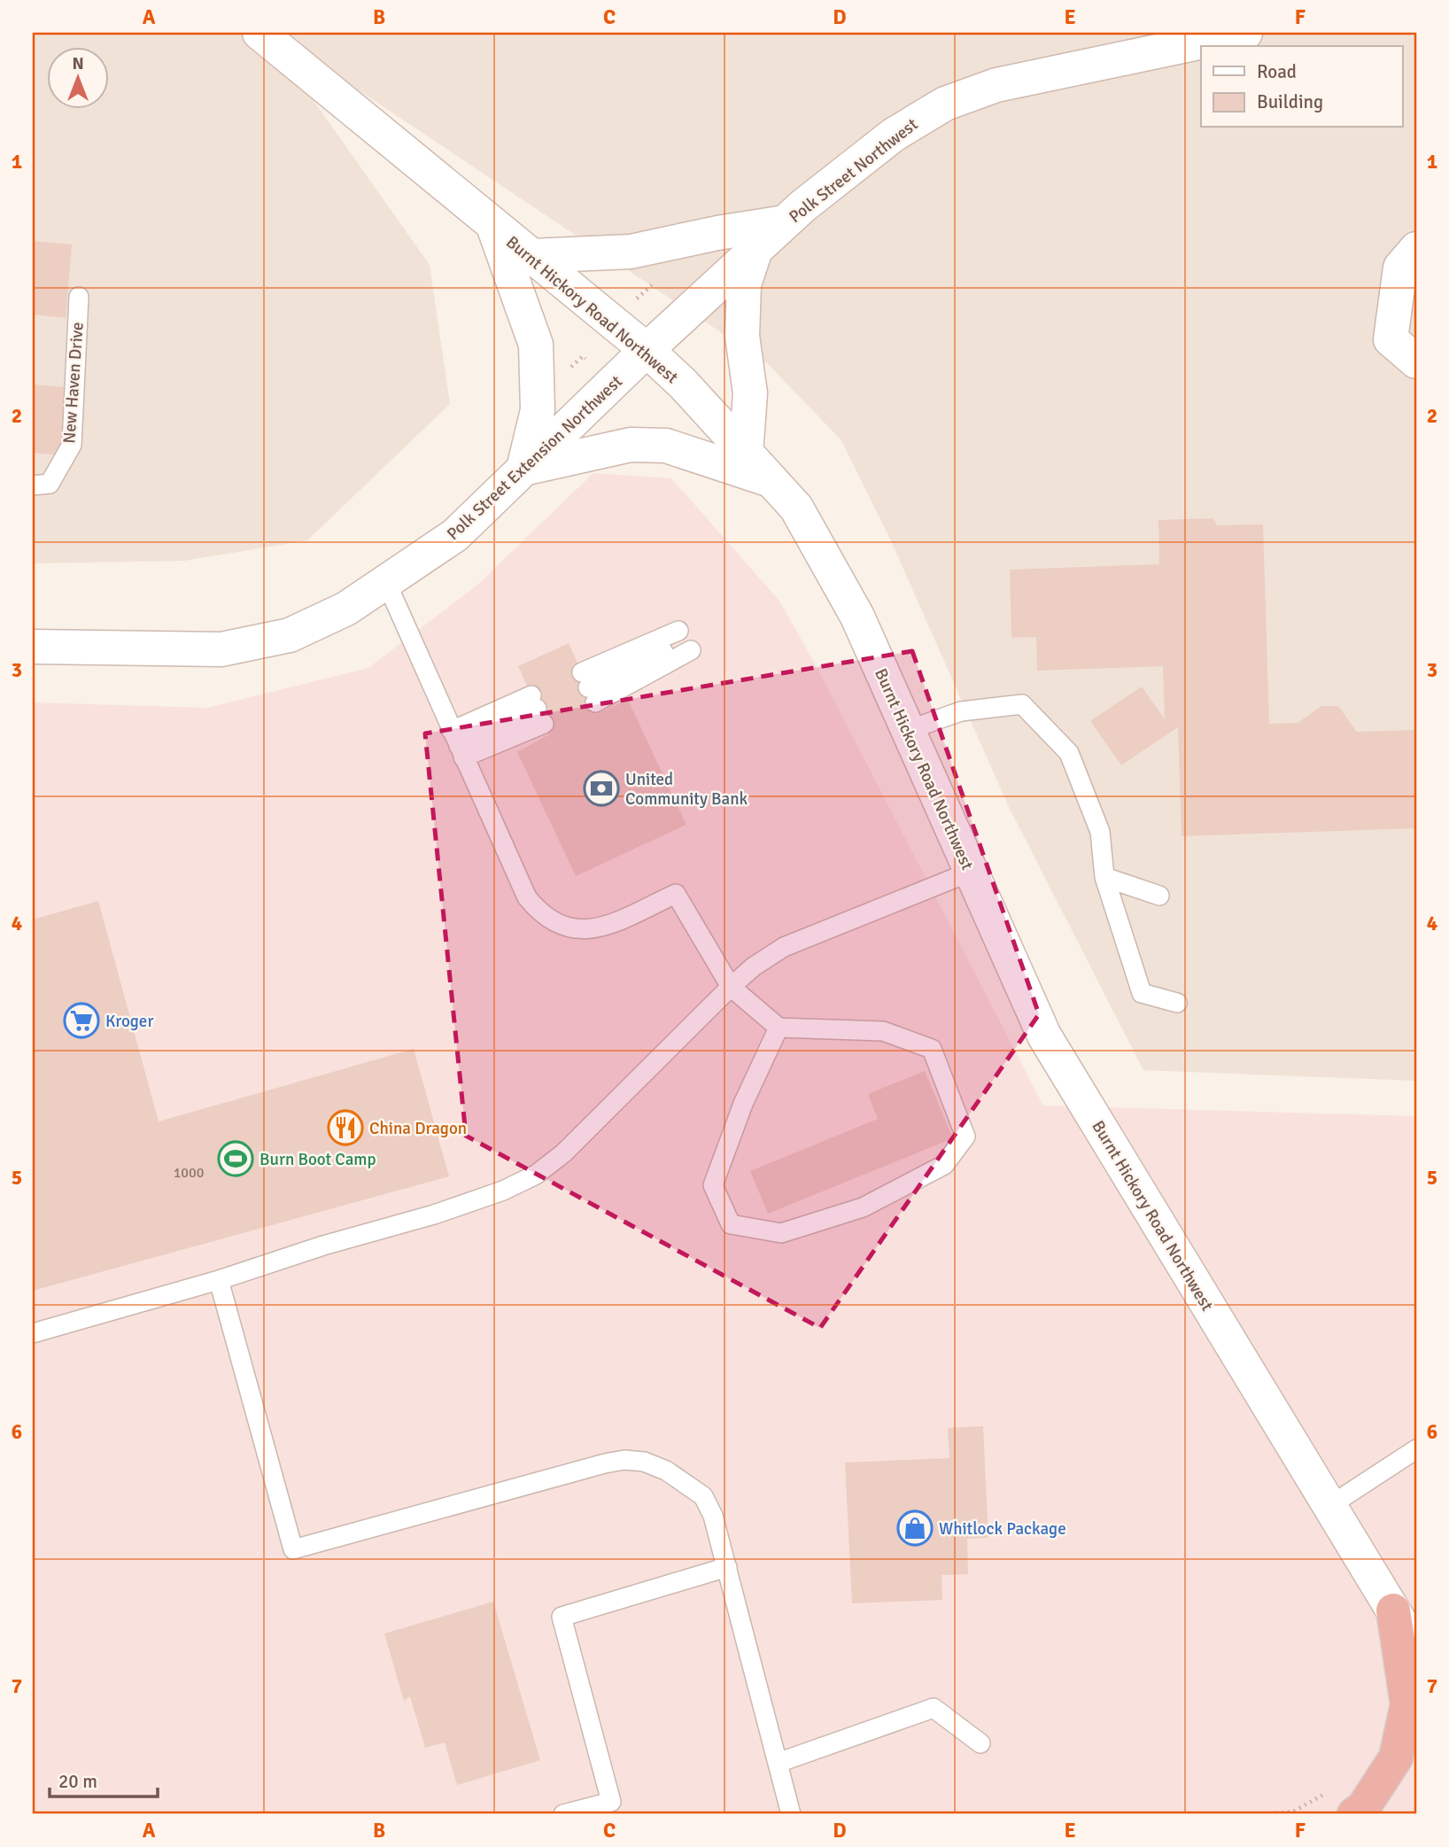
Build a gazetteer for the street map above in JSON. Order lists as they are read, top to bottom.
{
  "streets": {
    "street": ["Polk Street Northwest", "Burnt Hickory Road Northwest", "Polk Street Extension Northwest"],
    "lane": ["New Haven Drive"]
  },
  "crossings": [
    ["Polk Street Northwest", "Burnt Hickory Road Northwest"],
    ["Polk Street Northwest", "Polk Street Extension Northwest"],
    ["Burnt Hickory Road Northwest", "Polk Street Extension Northwest"]
  ],
  "places": {
    "bank": ["United Community Bank"],
    "supermarket": ["Kroger"],
    "restaurant": ["China Dragon"],
    "sports": ["Burn Boot Camp"],
    "shop": ["Whitlock Package"]
  },
  "house_numbers": ["1000"],
  "legend": ["Road", "Building"],
  "scale_bar": "20 m",
  "north": "top",
  "grid": {
    "columns": [
      "A",
      "B",
      "C",
      "D",
      "E",
      "F"
    ],
    "rows": [
      "1",
      "2",
      "3",
      "4",
      "5",
      "6",
      "7"
    ]
  }
}
